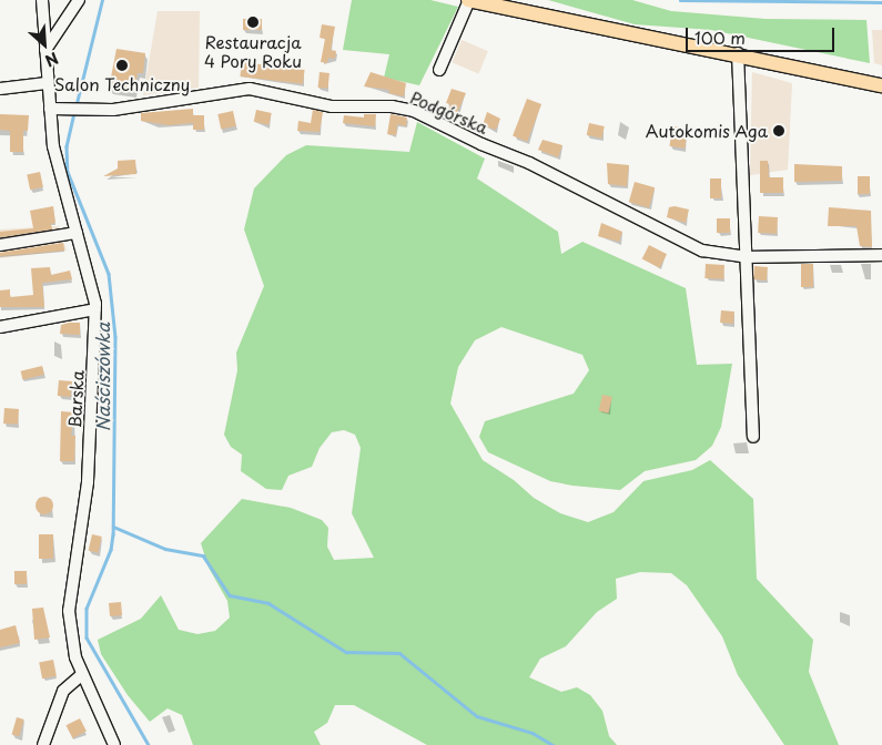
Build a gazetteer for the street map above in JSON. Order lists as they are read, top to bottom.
{
  "streets": {
    "street": ["Podgórska", "Barska"]
  },
  "crossings": [
    ["Podgórska", "Barska"]
  ],
  "water": ["Naściszówka"],
  "places": ["Restauracja 4 Pory Roku", "Salon Techniczny", "Autokomis Aga"],
  "scale_bar": "100 m",
  "north": "bottom right"
}
